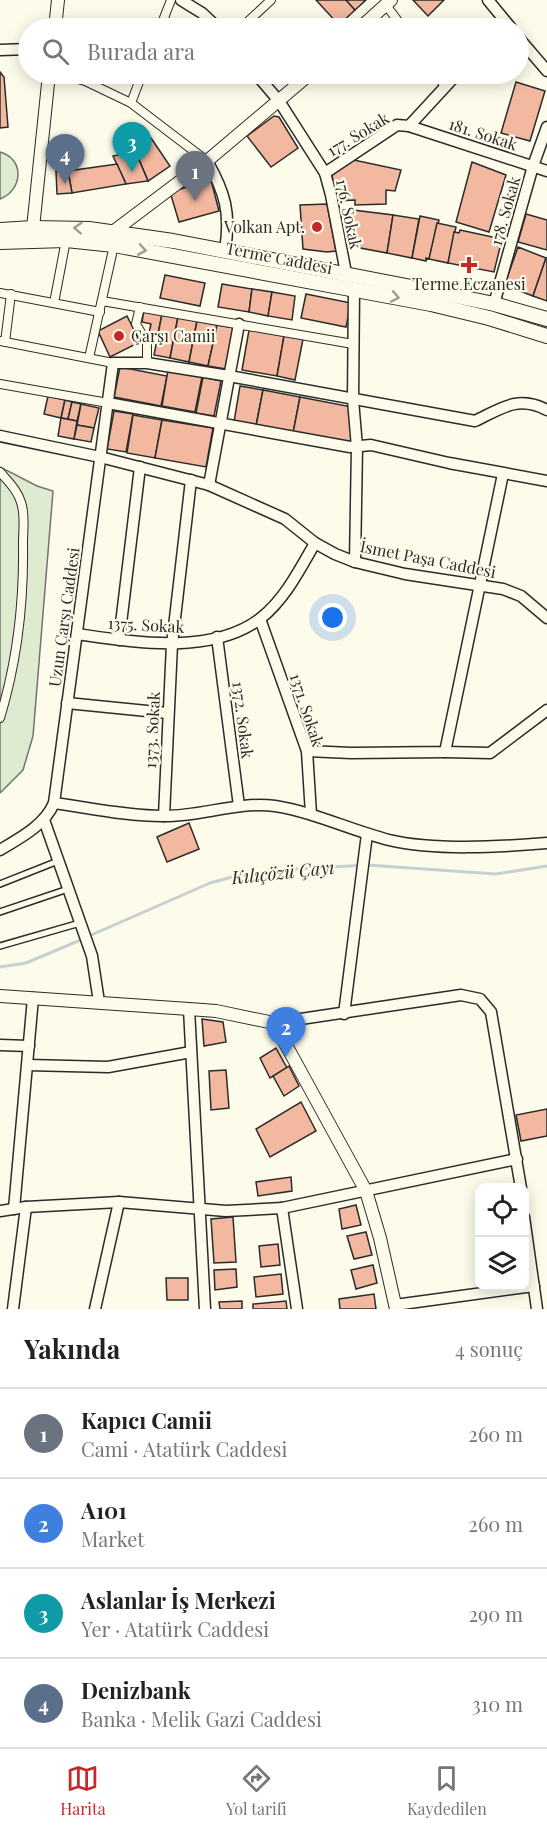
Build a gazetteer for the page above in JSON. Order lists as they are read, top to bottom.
{
  "streets": {
    "main road": ["Terme Caddesi"],
    "street": [
      "177. Sokak",
      "181. Sokak",
      "178. Sokak",
      "176. Sokak",
      "İsmet Paşa Caddesi",
      "Uzun Çarşı Caddesi",
      "1375. Sokak",
      "1371. Sokak",
      "1372. Sokak",
      "1373. Sokak"
    ]
  },
  "crossings": [
    ["177. Sokak", "181. Sokak"],
    ["177. Sokak", "176. Sokak"],
    ["181. Sokak", "178. Sokak"],
    ["178. Sokak", "Terme Caddesi"],
    ["176. Sokak", "Terme Caddesi"],
    ["İsmet Paşa Caddesi", "Uzun Çarşı Caddesi"],
    ["İsmet Paşa Caddesi", "1375. Sokak"],
    ["İsmet Paşa Caddesi", "1373. Sokak"],
    ["Uzun Çarşı Caddesi", "1375. Sokak"],
    ["1375. Sokak", "1371. Sokak"],
    ["1375. Sokak", "1372. Sokak"],
    ["1375. Sokak", "1373. Sokak"]
  ],
  "water": ["Kılıçözü Çayı"],
  "places": {
    "other": ["Volkan Apt.", "Çarşı Camii"],
    "health": ["Terme Eczanesi"]
  },
  "page": {
    "search": "Burada ara",
    "pins": [
      "3",
      "4",
      "1",
      "2"
    ],
    "heading": ["Yakında", "4 sonuç"],
    "list": [
      {
        "mark": "1",
        "name": "Kapıcı Camii",
        "note": "Cami · Atatürk Caddesi",
        "value": "260 m"
      },
      {
        "mark": "2",
        "name": "A101",
        "note": "Market",
        "value": "260 m"
      },
      {
        "mark": "3",
        "name": "Aslanlar İş Merkezi",
        "note": "Yer · Atatürk Caddesi",
        "value": "290 m"
      },
      {
        "mark": "4",
        "name": "Denizbank",
        "note": "Banka · Melik Gazi Caddesi",
        "value": "310 m"
      }
    ],
    "nav": ["Harita", "Yol tarifi", "Kaydedilen"]
  }
}
